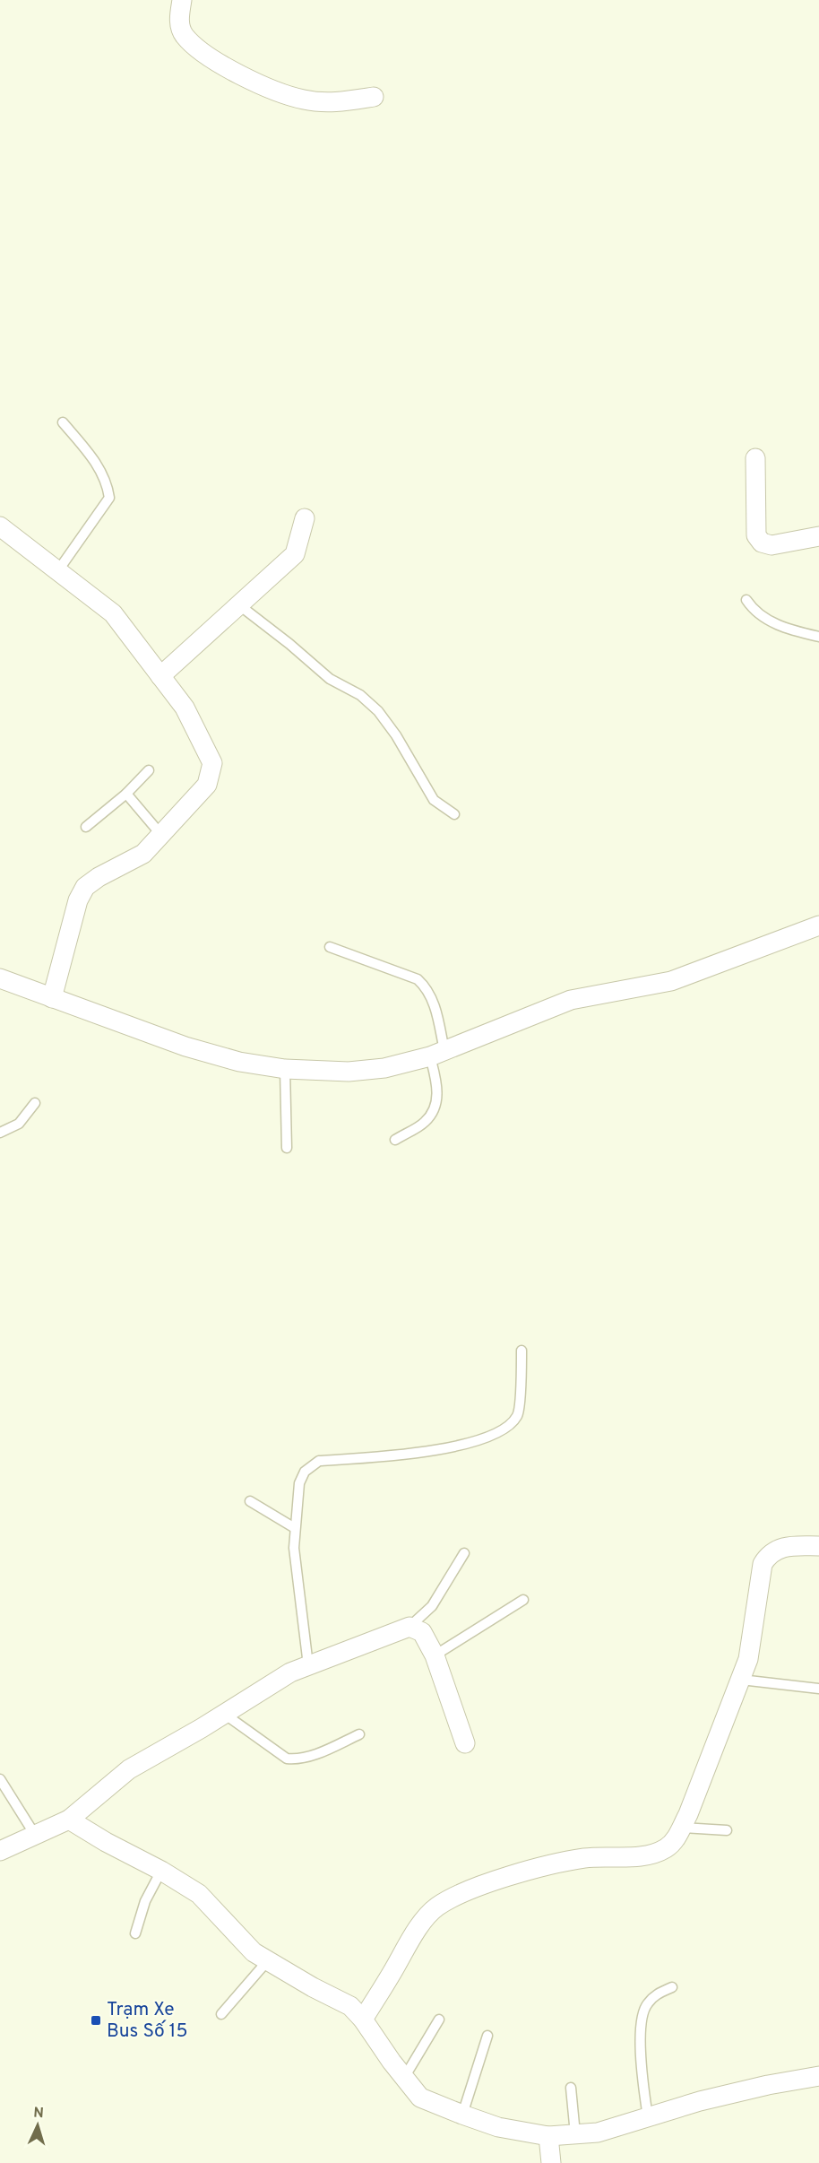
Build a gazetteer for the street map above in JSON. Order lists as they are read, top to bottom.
{
  "places": {
    "transit": ["Trạm Xe Bus Số 15"]
  },
  "north": "top"
}
